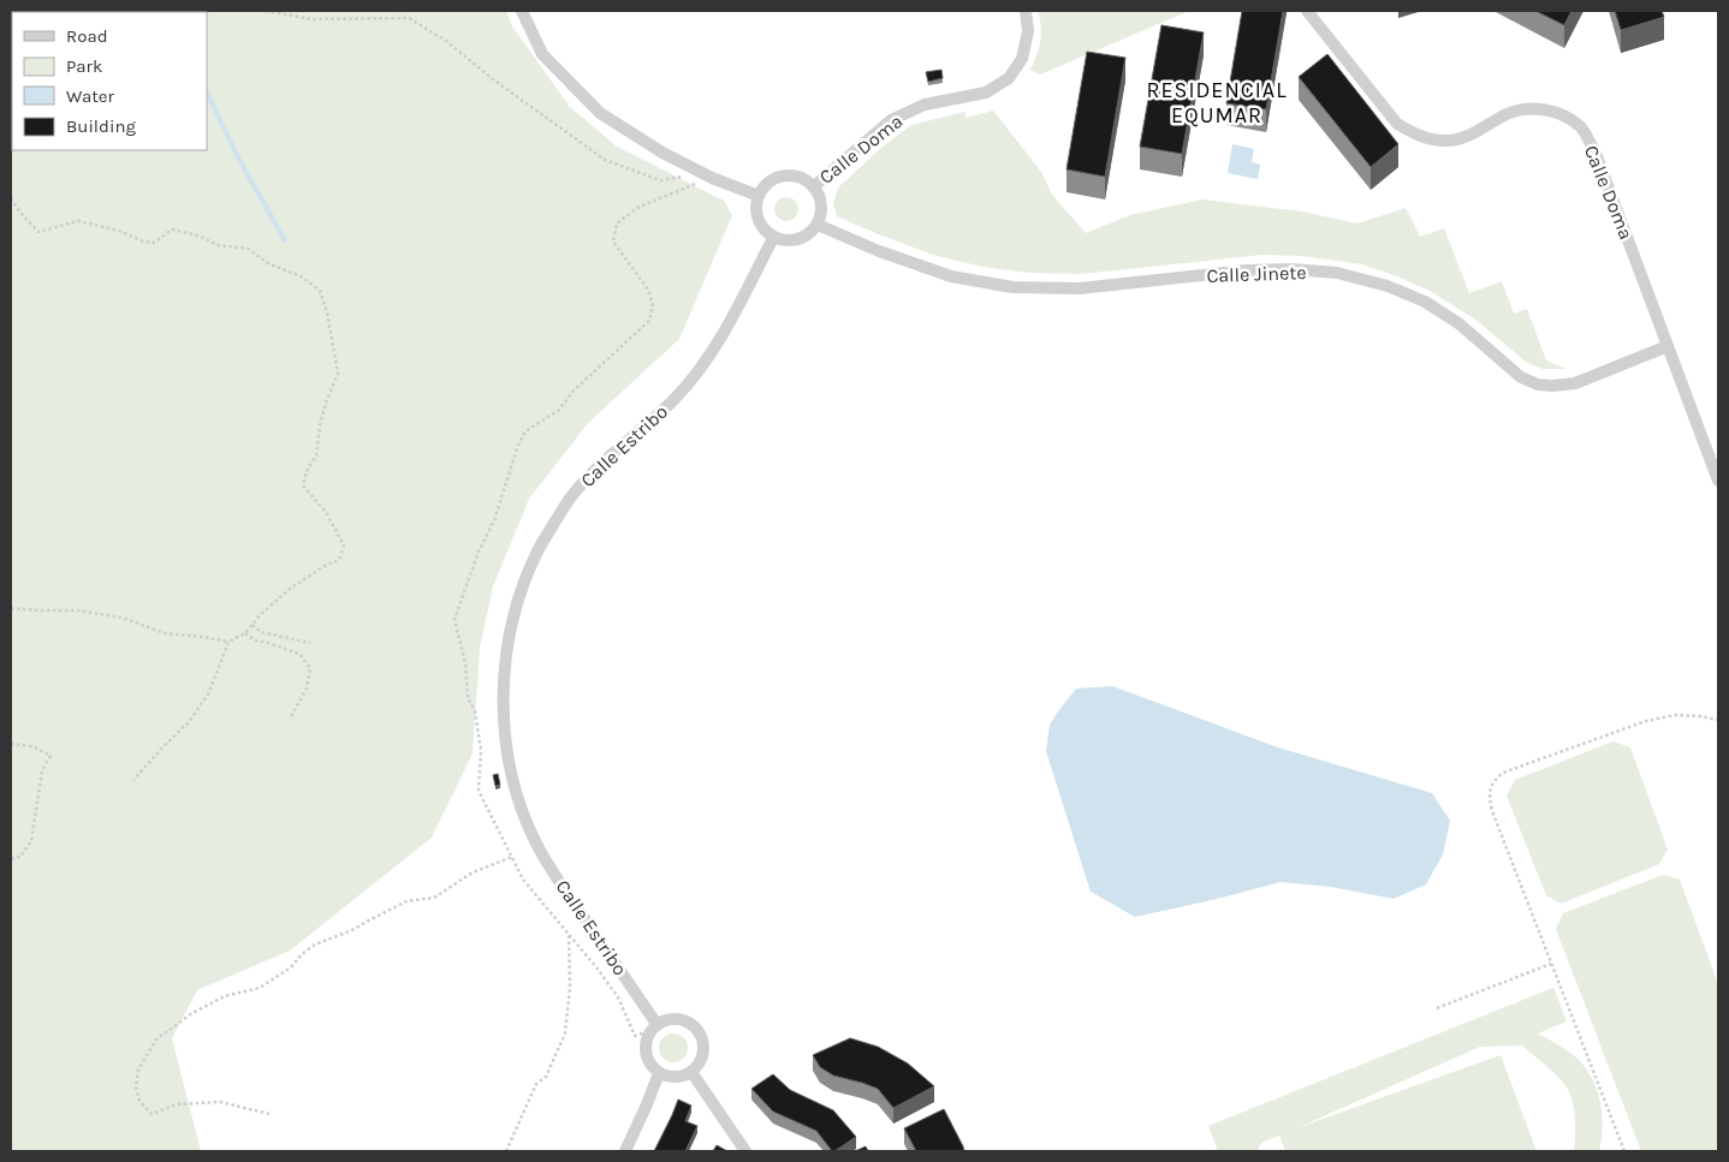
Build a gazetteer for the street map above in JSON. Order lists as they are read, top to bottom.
{
  "streets": {
    "street": ["Calle Doma", "Calle Jinete", "Calle Estribo"]
  },
  "crossings": [
    ["Calle Doma", "Calle Jinete"],
    ["Calle Doma", "Calle Estribo"],
    ["Calle Jinete", "Calle Estribo"]
  ],
  "districts": ["RESIDENCIAL EQUMAR"],
  "legend": [
    "Road",
    "Park",
    "Water",
    "Building"
  ]
}
